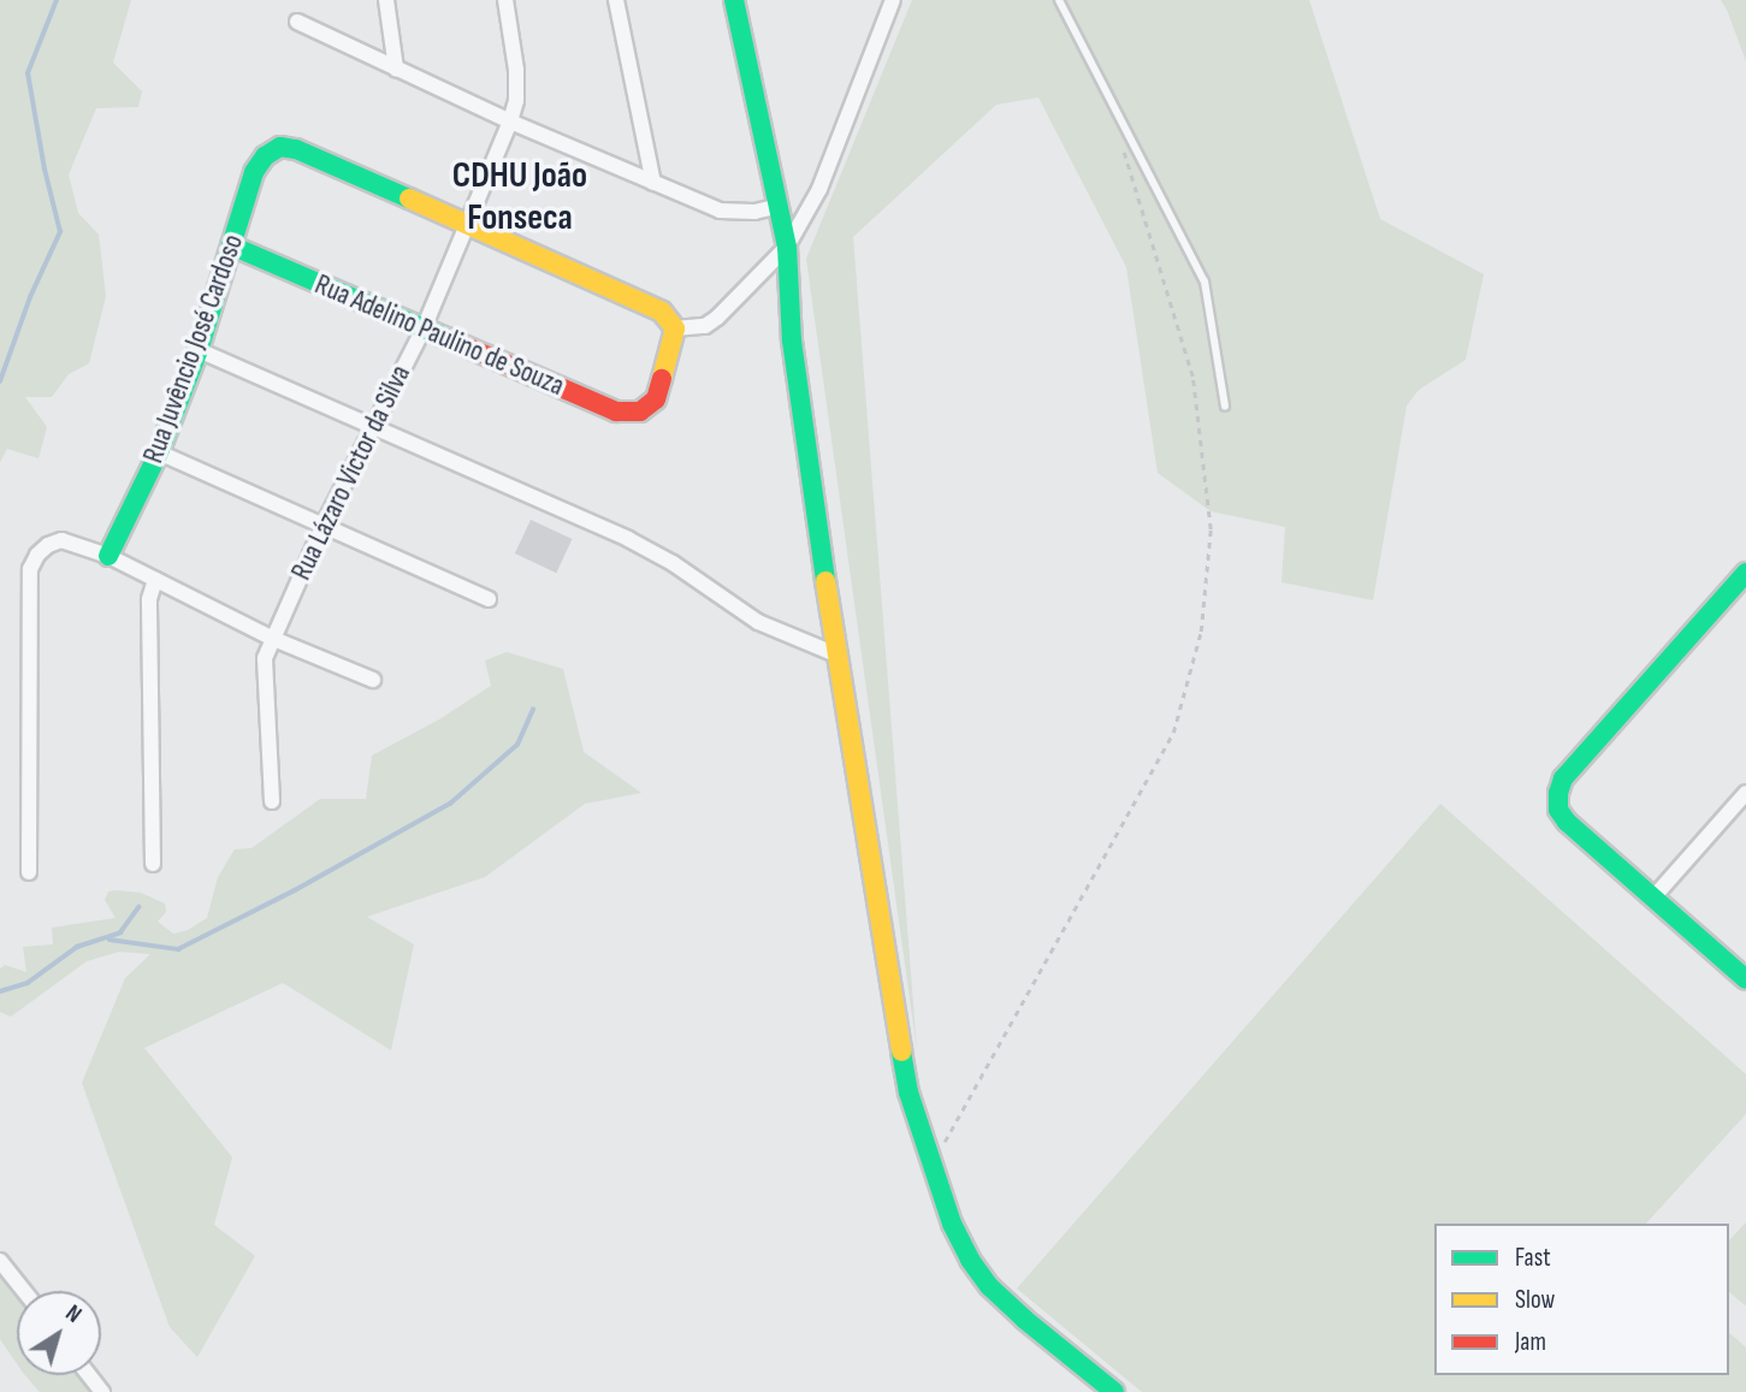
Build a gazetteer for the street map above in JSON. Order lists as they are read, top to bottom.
{
  "streets": {
    "street": ["Rua Adelino Paulino de Souza", "Rua Juvêncio José Cardoso", "Rua Lázaro Victor da Silva"]
  },
  "crossings": [
    ["Rua Adelino Paulino de Souza", "Rua Juvêncio José Cardoso"],
    ["Rua Adelino Paulino de Souza", "Rua Lázaro Victor da Silva"],
    ["Rua Juvêncio José Cardoso", "Rua Lázaro Victor da Silva"]
  ],
  "districts": ["CDHU João Fonseca"],
  "legend": ["Fast", "Slow", "Jam"],
  "north": "top right"
}
